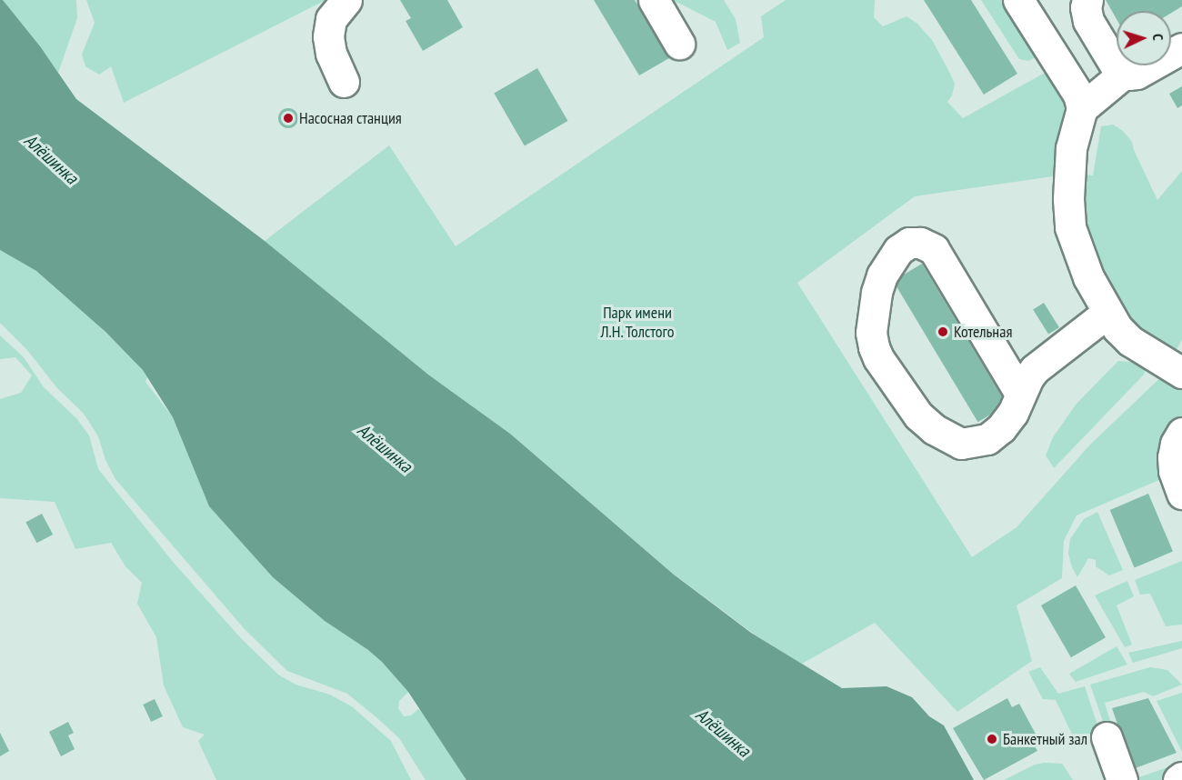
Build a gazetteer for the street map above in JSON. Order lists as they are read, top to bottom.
{
  "water": ["Алёшинка"],
  "parks": ["Парк имени Л.Н. Толстого"],
  "places": ["Насосная станция", "Котельная", "Банкетный зал"],
  "north": "right"
}
